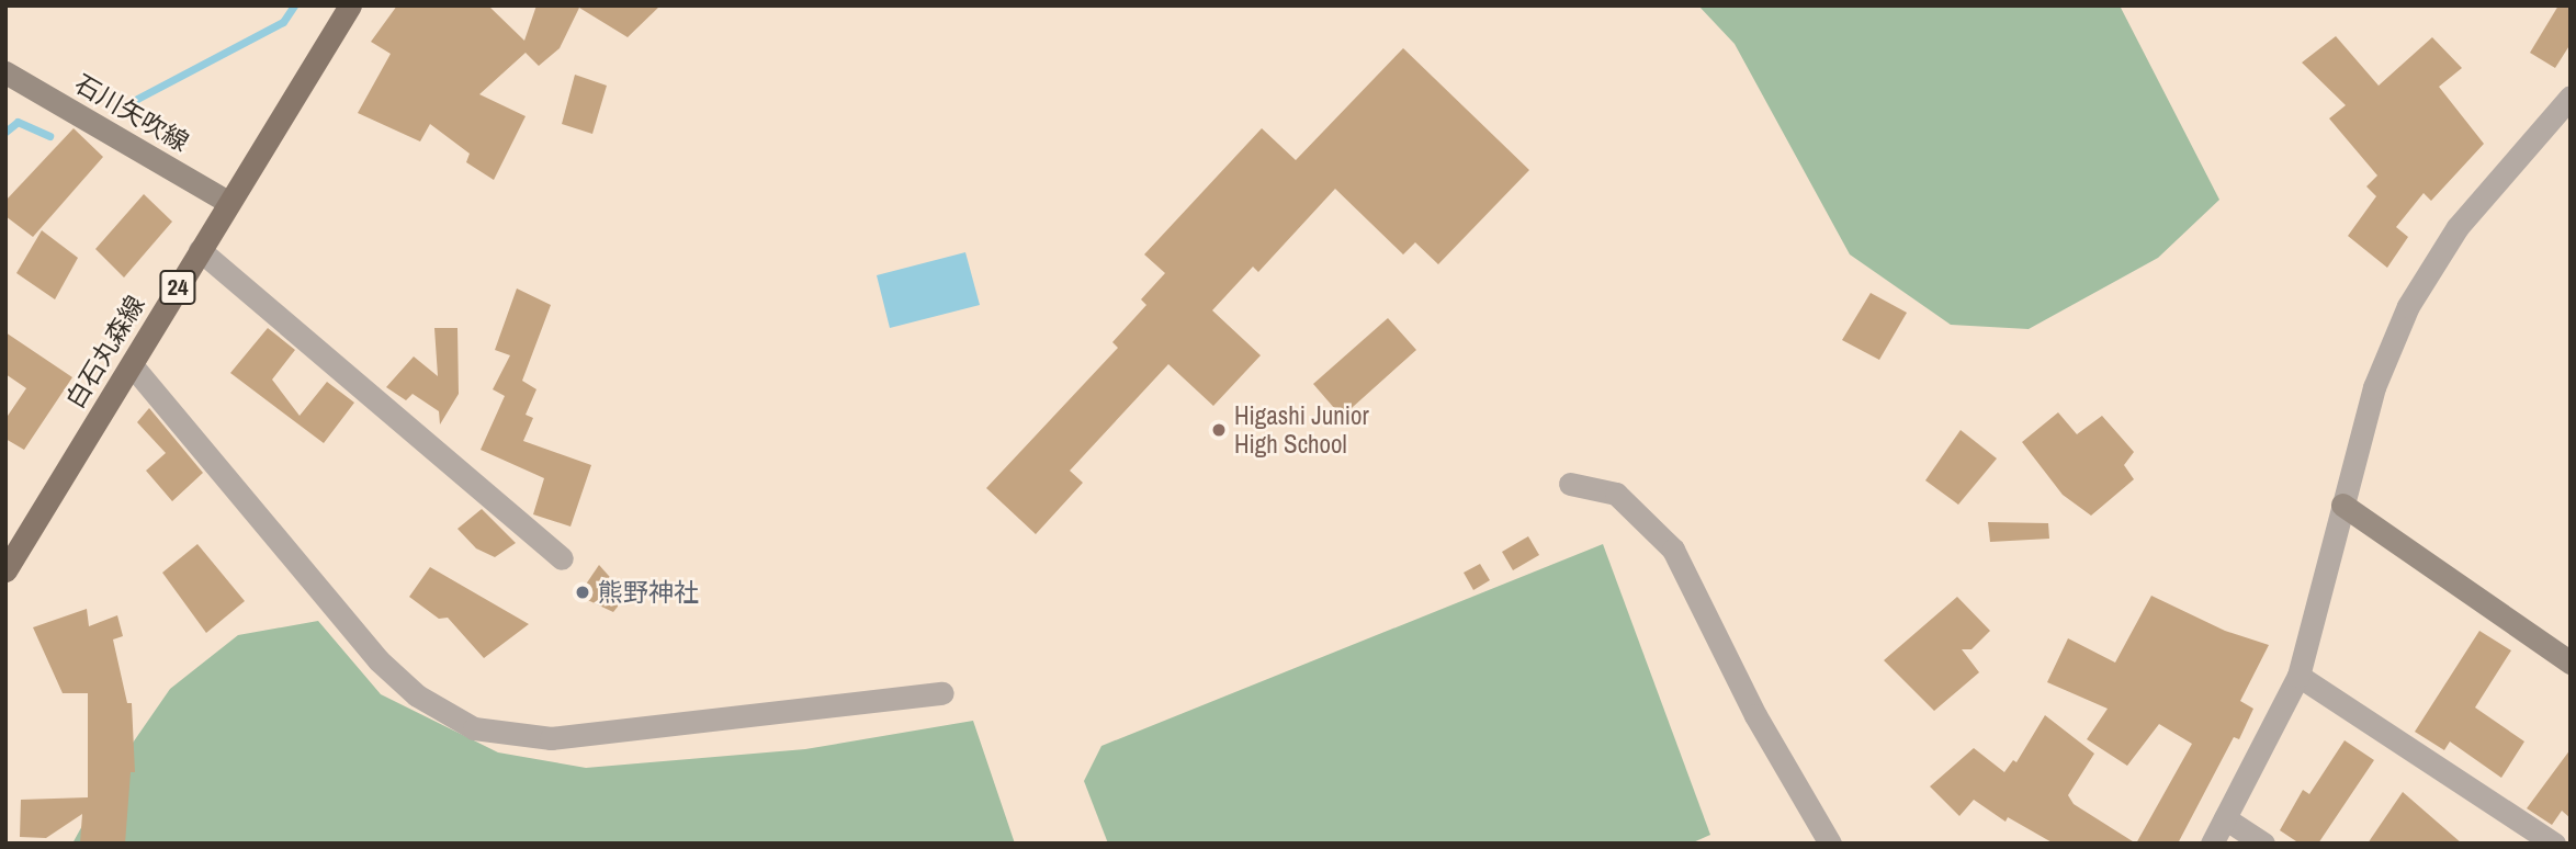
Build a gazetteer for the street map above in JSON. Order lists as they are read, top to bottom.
{
  "streets": {
    "main road": ["24", "白石丸森線"],
    "street": ["石川矢吹線"]
  },
  "crossings": [
    ["石川矢吹線", "白石丸森線"]
  ],
  "places": ["Higashi Junior High School", "熊野神社"]
}
